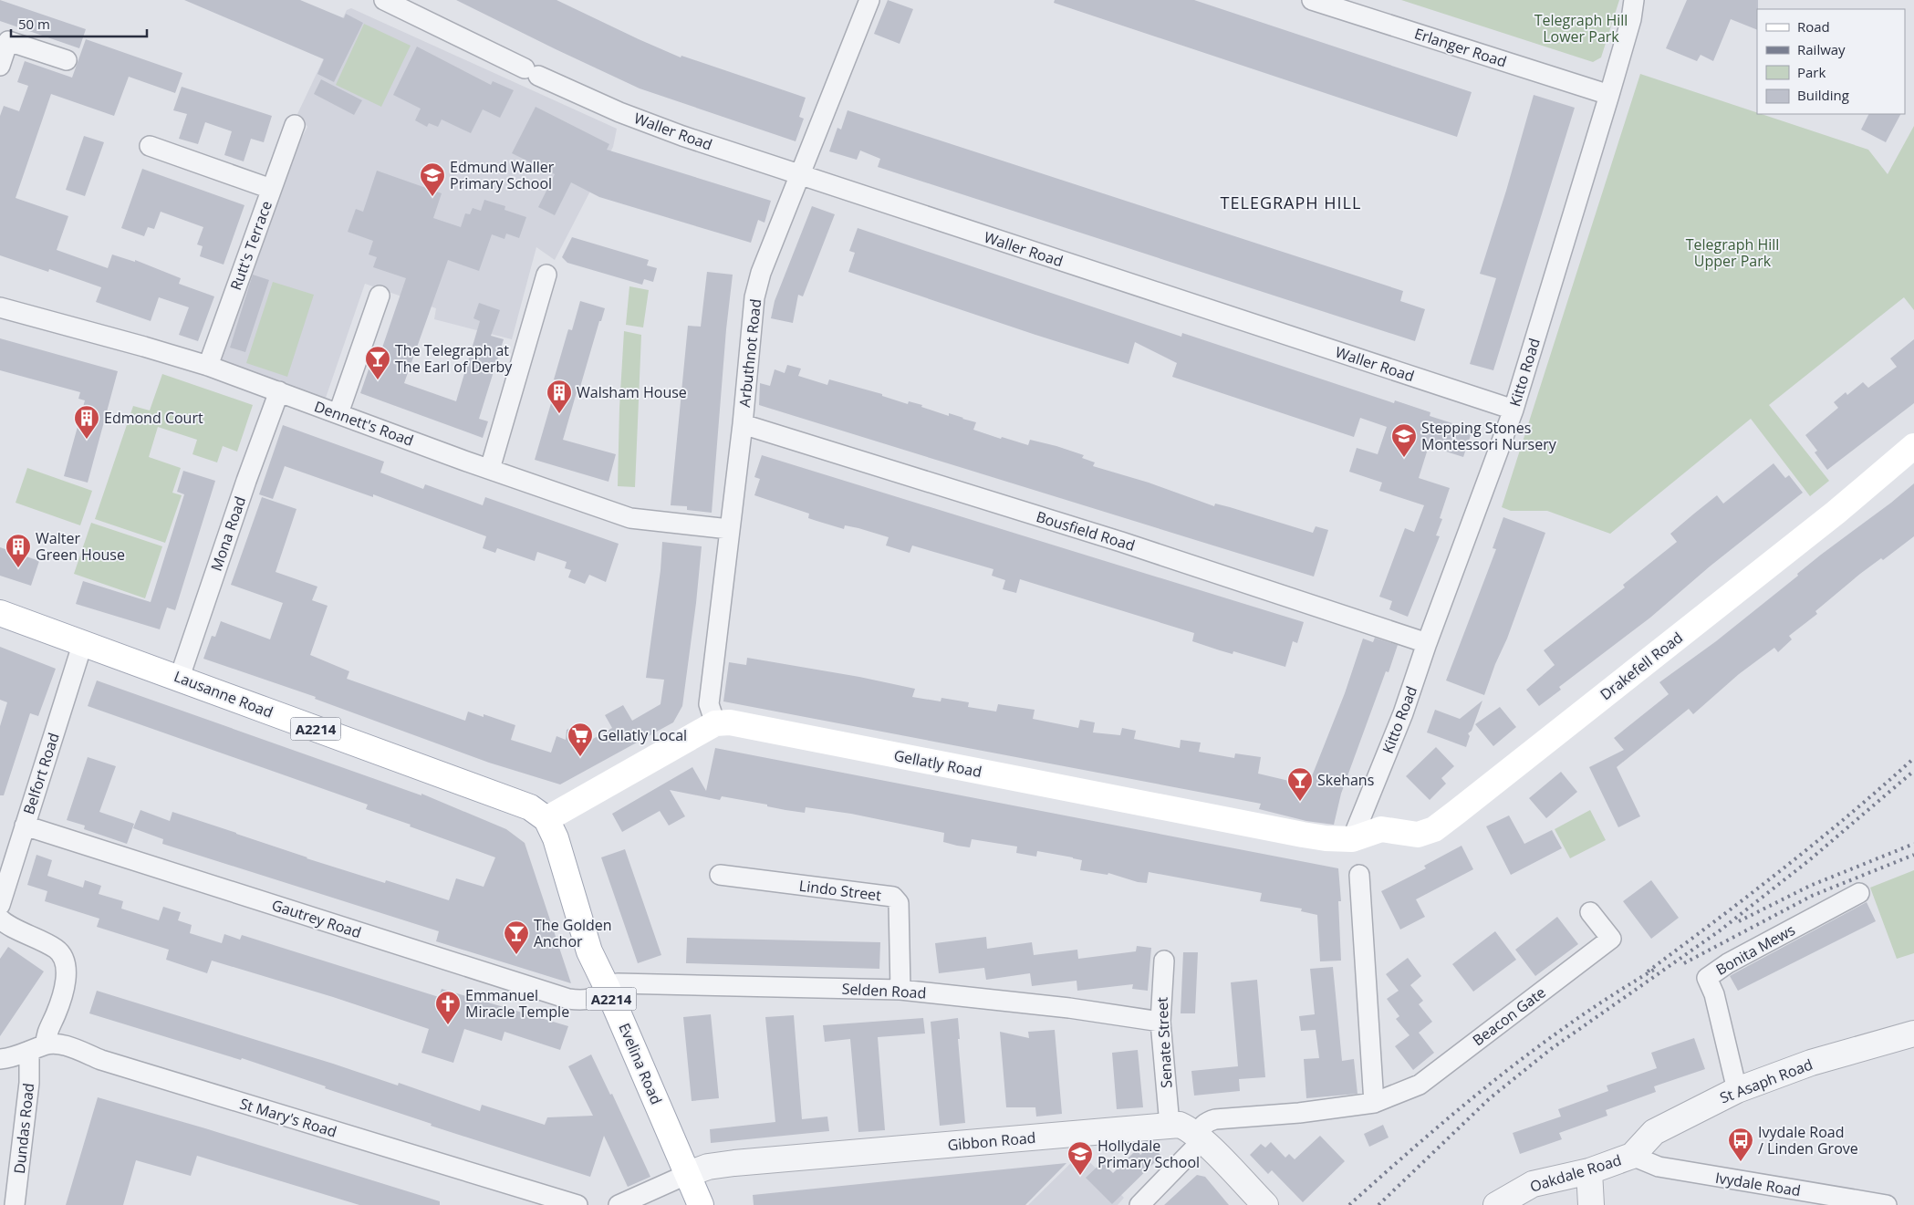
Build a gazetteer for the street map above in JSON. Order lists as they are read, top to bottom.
{
  "streets": {
    "main road": [
      "Drakefell Road",
      "Lausanne Road",
      "A2214",
      "Gellatly Road",
      "Evelina Road"
    ],
    "street": [
      "Erlanger Road",
      "Waller Road",
      "Rutt's Terrace",
      "Arbuthnot Road",
      "Kitto Road",
      "Dennett's Road",
      "Bousfield Road",
      "Mona Road",
      "Belfort Road",
      "Lindo Street",
      "Gautrey Road",
      "Bonita Mews",
      "Selden Road",
      "Beacon Gate",
      "Senate Street",
      "St Asaph Road",
      "St Mary's Road",
      "Dundas Road",
      "Gibbon Road",
      "Oakdale Road",
      "Ivydale Road"
    ]
  },
  "crossings": [
    ["Erlanger Road", "Kitto Road"],
    ["Waller Road", "Arbuthnot Road"],
    ["Waller Road", "Kitto Road"],
    ["Rutt's Terrace", "Dennett's Road"],
    ["Arbuthnot Road", "Dennett's Road"],
    ["Arbuthnot Road", "Bousfield Road"],
    ["Arbuthnot Road", "Gellatly Road"],
    ["Kitto Road", "Bousfield Road"],
    ["Kitto Road", "Drakefell Road"],
    ["Kitto Road", "Gellatly Road"],
    ["Dennett's Road", "Mona Road"],
    ["Mona Road", "Lausanne Road"],
    ["Drakefell Road", "Gellatly Road"],
    ["Lausanne Road", "Belfort Road"],
    ["Lausanne Road", "Evelina Road"],
    ["Belfort Road", "Gautrey Road"],
    ["Lindo Street", "Selden Road"],
    ["Gautrey Road", "Selden Road"],
    ["Gautrey Road", "Evelina Road"],
    ["Bonita Mews", "St Asaph Road"],
    ["Selden Road", "Senate Street"],
    ["Selden Road", "Evelina Road"],
    ["Senate Street", "Gibbon Road"],
    ["Evelina Road", "Gibbon Road"],
    ["St Asaph Road", "Oakdale Road"],
    ["St Asaph Road", "Ivydale Road"],
    ["St Mary's Road", "Dundas Road"],
    ["Oakdale Road", "Ivydale Road"]
  ],
  "districts": ["TELEGRAPH HILL"],
  "parks": ["Telegraph Hill Lower Park", "Telegraph Hill Upper Park"],
  "places": {
    "school or university": ["Edmund Waller Primary School", "Stepping Stones Montessori Nursery", "Hollydale Primary School"],
    "bar": ["The Telegraph at The Earl of Derby", "Skehans", "The Golden Anchor"],
    "building": ["Walsham House", "Edmond Court", "Walter Green House"],
    "supermarket": ["Gellatly Local"],
    "church": ["Emmanuel Miracle Temple"],
    "bus stop": ["Ivydale Road / Linden Grove"]
  },
  "legend": [
    "Road",
    "Railway",
    "Park",
    "Building"
  ],
  "scale_bar": "50 m"
}
